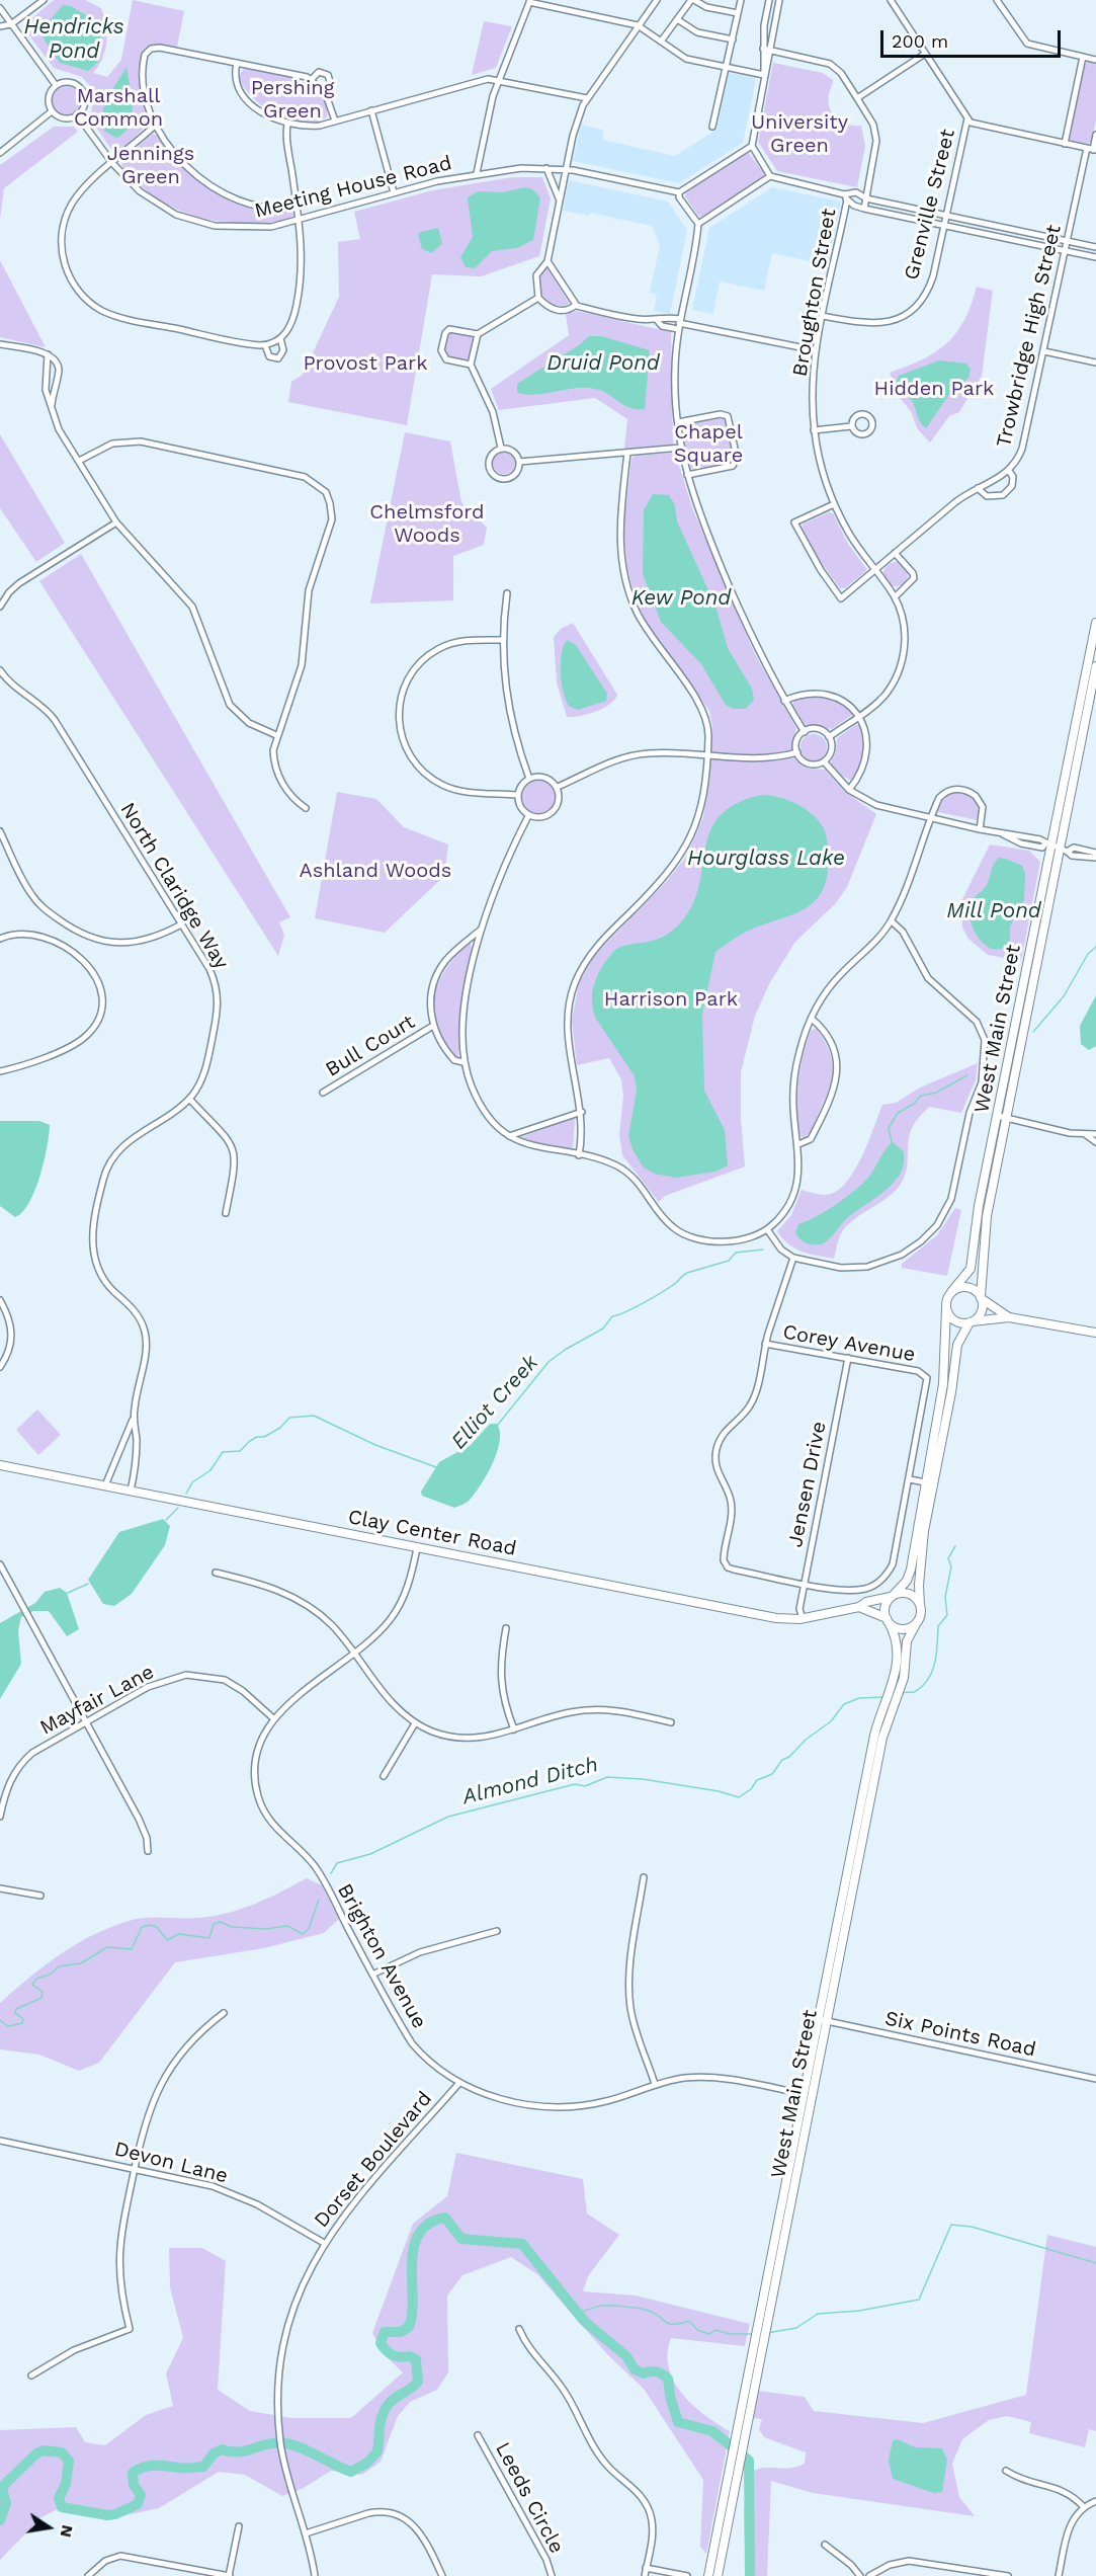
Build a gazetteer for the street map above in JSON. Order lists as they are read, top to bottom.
{
  "streets": {
    "street": [
      "Meeting House Road",
      "Grenville Street",
      "Broughton Street",
      "Trowbridge High Street",
      "North Claridge Way",
      "West Main Street",
      "Bull Court",
      "Corey Avenue",
      "Jensen Drive",
      "Clay Center Road",
      "Mayfair Lane",
      "Brighton Avenue",
      "Six Points Road",
      "Dorset Boulevard",
      "Devon Lane",
      "Leeds Circle"
    ]
  },
  "crossings": [
    ["Grenville Street", "Broughton Street"],
    ["Broughton Street", "Trowbridge High Street"],
    ["North Claridge Way", "Clay Center Road"],
    ["West Main Street", "Clay Center Road"],
    ["West Main Street", "Brighton Avenue"],
    ["West Main Street", "Six Points Road"],
    ["Corey Avenue", "Jensen Drive"],
    ["Jensen Drive", "Clay Center Road"],
    ["Clay Center Road", "Brighton Avenue"],
    ["Mayfair Lane", "Brighton Avenue"],
    ["Brighton Avenue", "Dorset Boulevard"],
    ["Dorset Boulevard", "Devon Lane"]
  ],
  "water": [
    "Hendricks Pond",
    "Druid Pond",
    "Kew Pond",
    "Hourglass Lake",
    "Mill Pond",
    "Elliot Creek",
    "Almond Ditch"
  ],
  "parks": [
    "Pershing Green",
    "Marshall Common",
    "University Green",
    "Jennings Green",
    "Provost Park",
    "Hidden Park",
    "Chapel Square",
    "Chelmsford Woods",
    "Ashland Woods",
    "Harrison Park"
  ],
  "scale_bar": "200 m",
  "north": "right"
}
